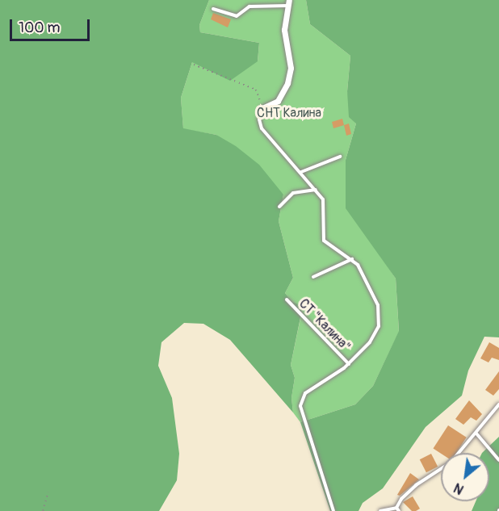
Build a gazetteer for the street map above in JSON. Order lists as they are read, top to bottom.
{
  "streets": {
    "lane": ["СТ \"Калина\""]
  },
  "parks": ["СНТ Калина"],
  "scale_bar": "100 m",
  "north": "bottom left"
}
